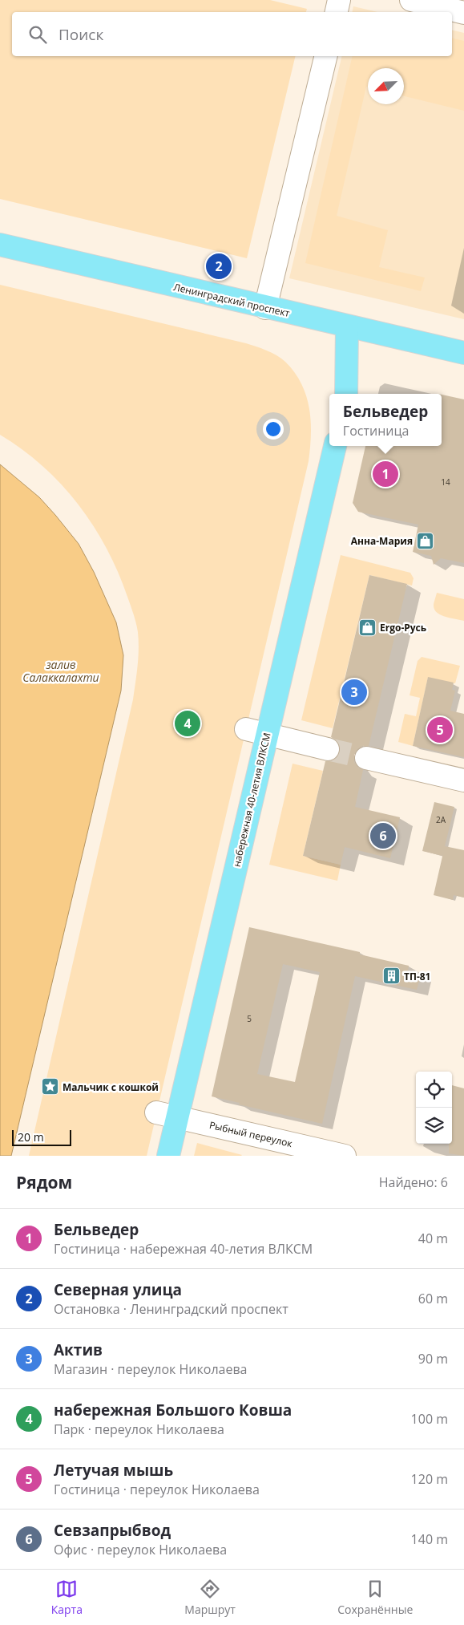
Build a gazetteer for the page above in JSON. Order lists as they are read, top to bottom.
{
  "streets": {
    "main road": ["Ленинградский проспект", "набережная 40-летия ВЛКСМ"],
    "street": ["Рыбный переулок"]
  },
  "crossings": [
    ["набережная 40-летия ВЛКСМ", "Рыбный переулок"]
  ],
  "water": ["залив Салаккалахти"],
  "places": {
    "shop": ["Анна-Мария", "Ergo-Русь"],
    "building": ["ТП-81"],
    "place": ["Мальчик с кошкой"]
  },
  "house_numbers": ["14", "2А", "5"],
  "scale_bar": "20 m",
  "north": "bottom left",
  "page": {
    "search": "Поиск",
    "pins": [
      "2",
      "1",
      "3",
      "4",
      "5",
      "6"
    ],
    "popup": ["Бельведер", "Гостиница"],
    "scale": "20 m",
    "heading": ["Рядом", "Найдено: 6"],
    "list": [
      {
        "mark": "1",
        "name": "Бельведер",
        "note": "Гостиница · набережная 40-летия ВЛКСМ",
        "value": "40 m"
      },
      {
        "mark": "2",
        "name": "Северная улица",
        "note": "Остановка · Ленинградский проспект",
        "value": "60 m"
      },
      {
        "mark": "3",
        "name": "Актив",
        "note": "Магазин · переулок Николаева",
        "value": "90 m"
      },
      {
        "mark": "4",
        "name": "набережная Большого Ковша",
        "note": "Парк · переулок Николаева",
        "value": "100 m"
      },
      {
        "mark": "5",
        "name": "Летучая мышь",
        "note": "Гостиница · переулок Николаева",
        "value": "120 m"
      },
      {
        "mark": "6",
        "name": "Севзапрыбвод",
        "note": "Офис · переулок Николаева",
        "value": "140 m"
      }
    ],
    "nav": ["Карта", "Маршрут", "Сохранённые"]
  }
}
